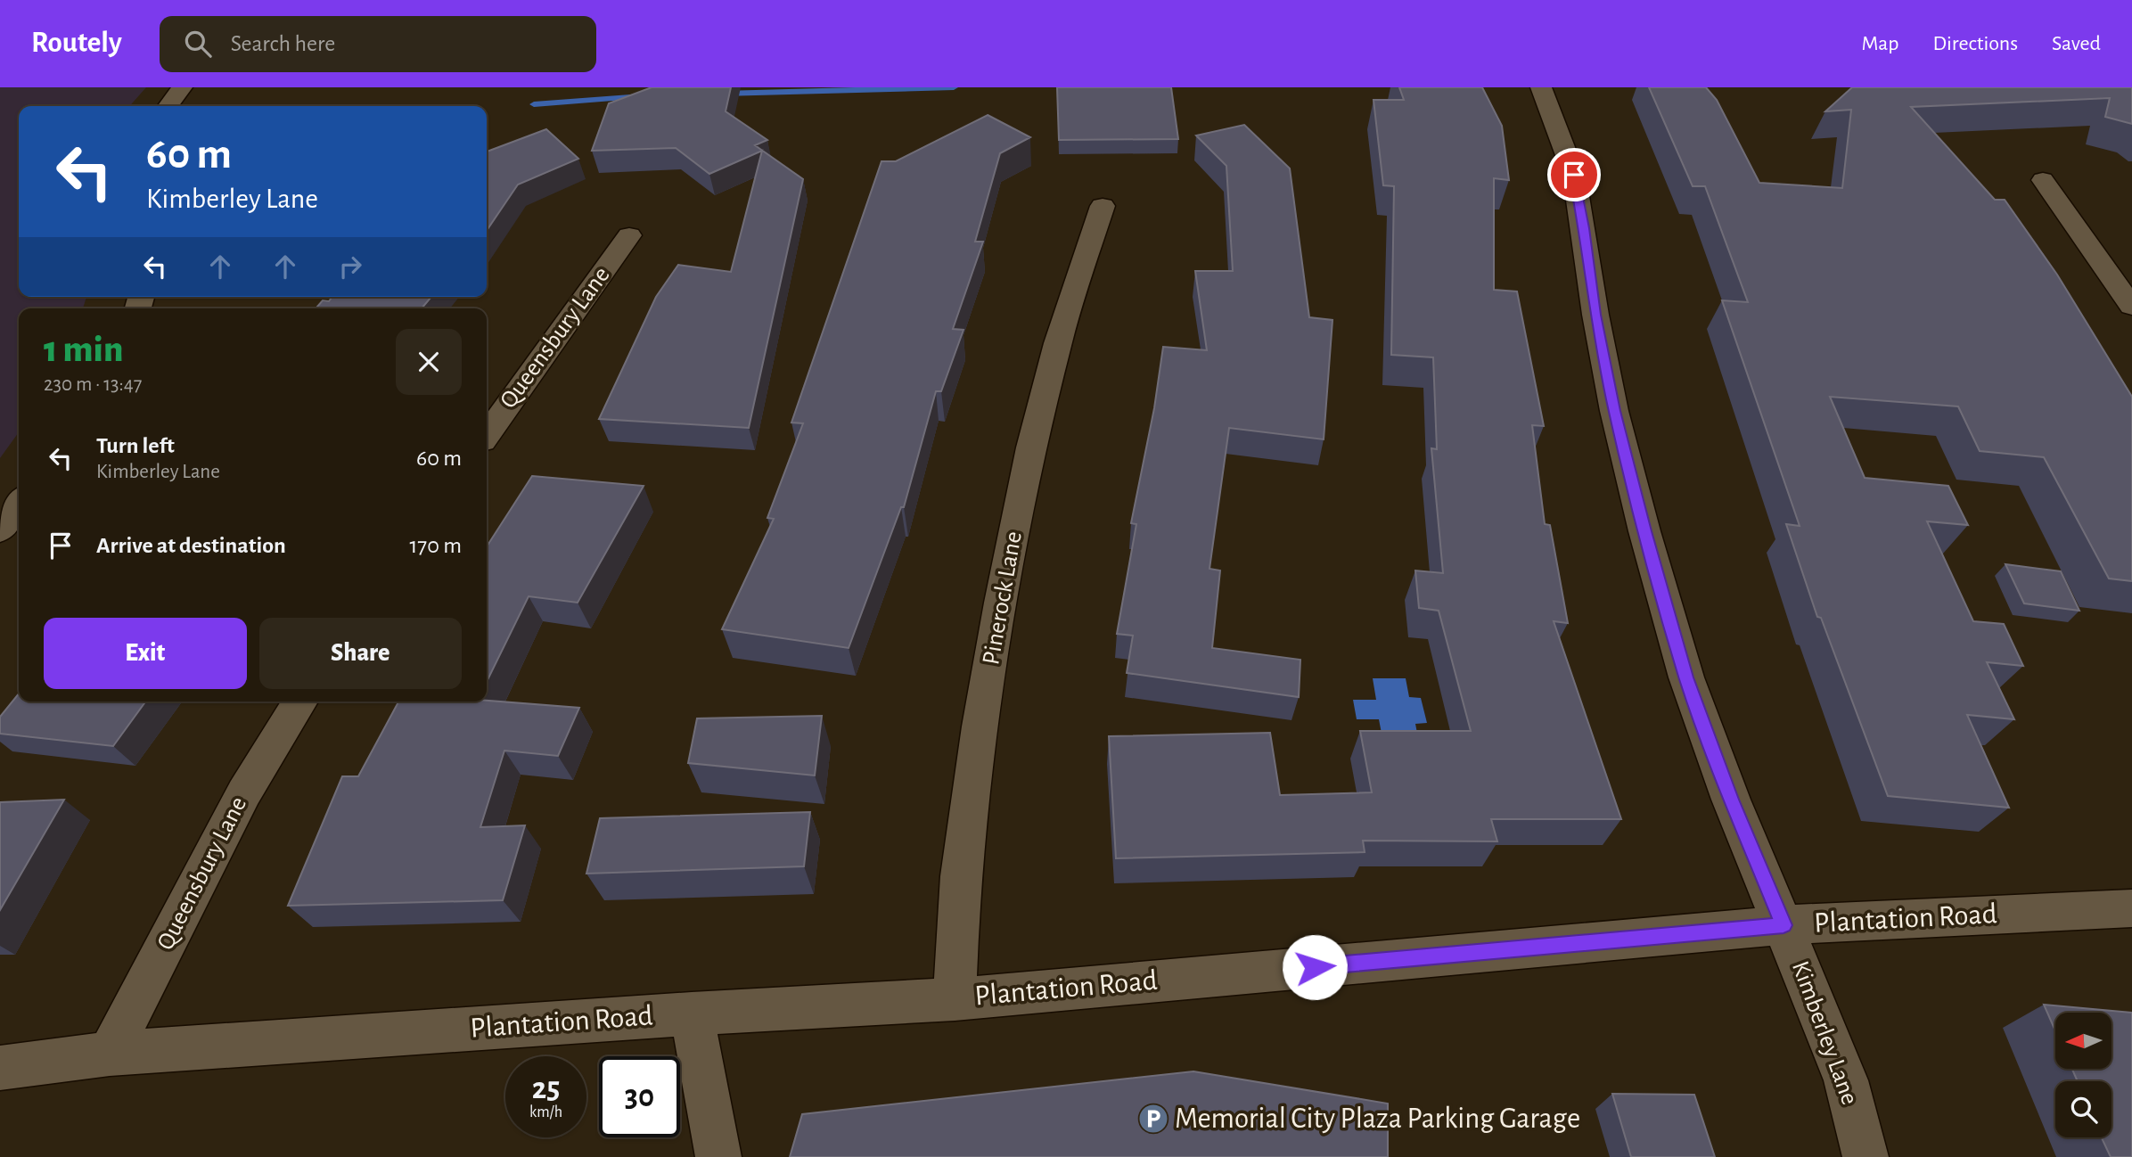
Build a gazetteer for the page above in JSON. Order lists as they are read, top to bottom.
{
  "streets": {
    "street": [
      "Queensbury Lane",
      "Pinerock Lane",
      "Plantation Road",
      "Kimberley Lane"
    ]
  },
  "crossings": [
    ["Queensbury Lane", "Plantation Road"],
    ["Pinerock Lane", "Plantation Road"],
    ["Plantation Road", "Kimberley Lane"]
  ],
  "places": {
    "parking": ["Memorial City Plaza Parking Garage"]
  },
  "north": "left",
  "page": {
    "header": "Routely",
    "search": "Search here",
    "nav": ["Map", "Directions", "Saved"],
    "turn": ["60 m", "Kimberley Lane"],
    "heading": ["1 min", "230 m · 13:47"],
    "list": [
      {
        "name": "Turn left",
        "note": "Kimberley Lane",
        "value": "60 m"
      },
      {
        "name": "Arrive at destination",
        "value": "170 m"
      }
    ],
    "buttons": ["Exit", "Share"],
    "speed": "25 km/h",
    "limit": "30"
  }
}
